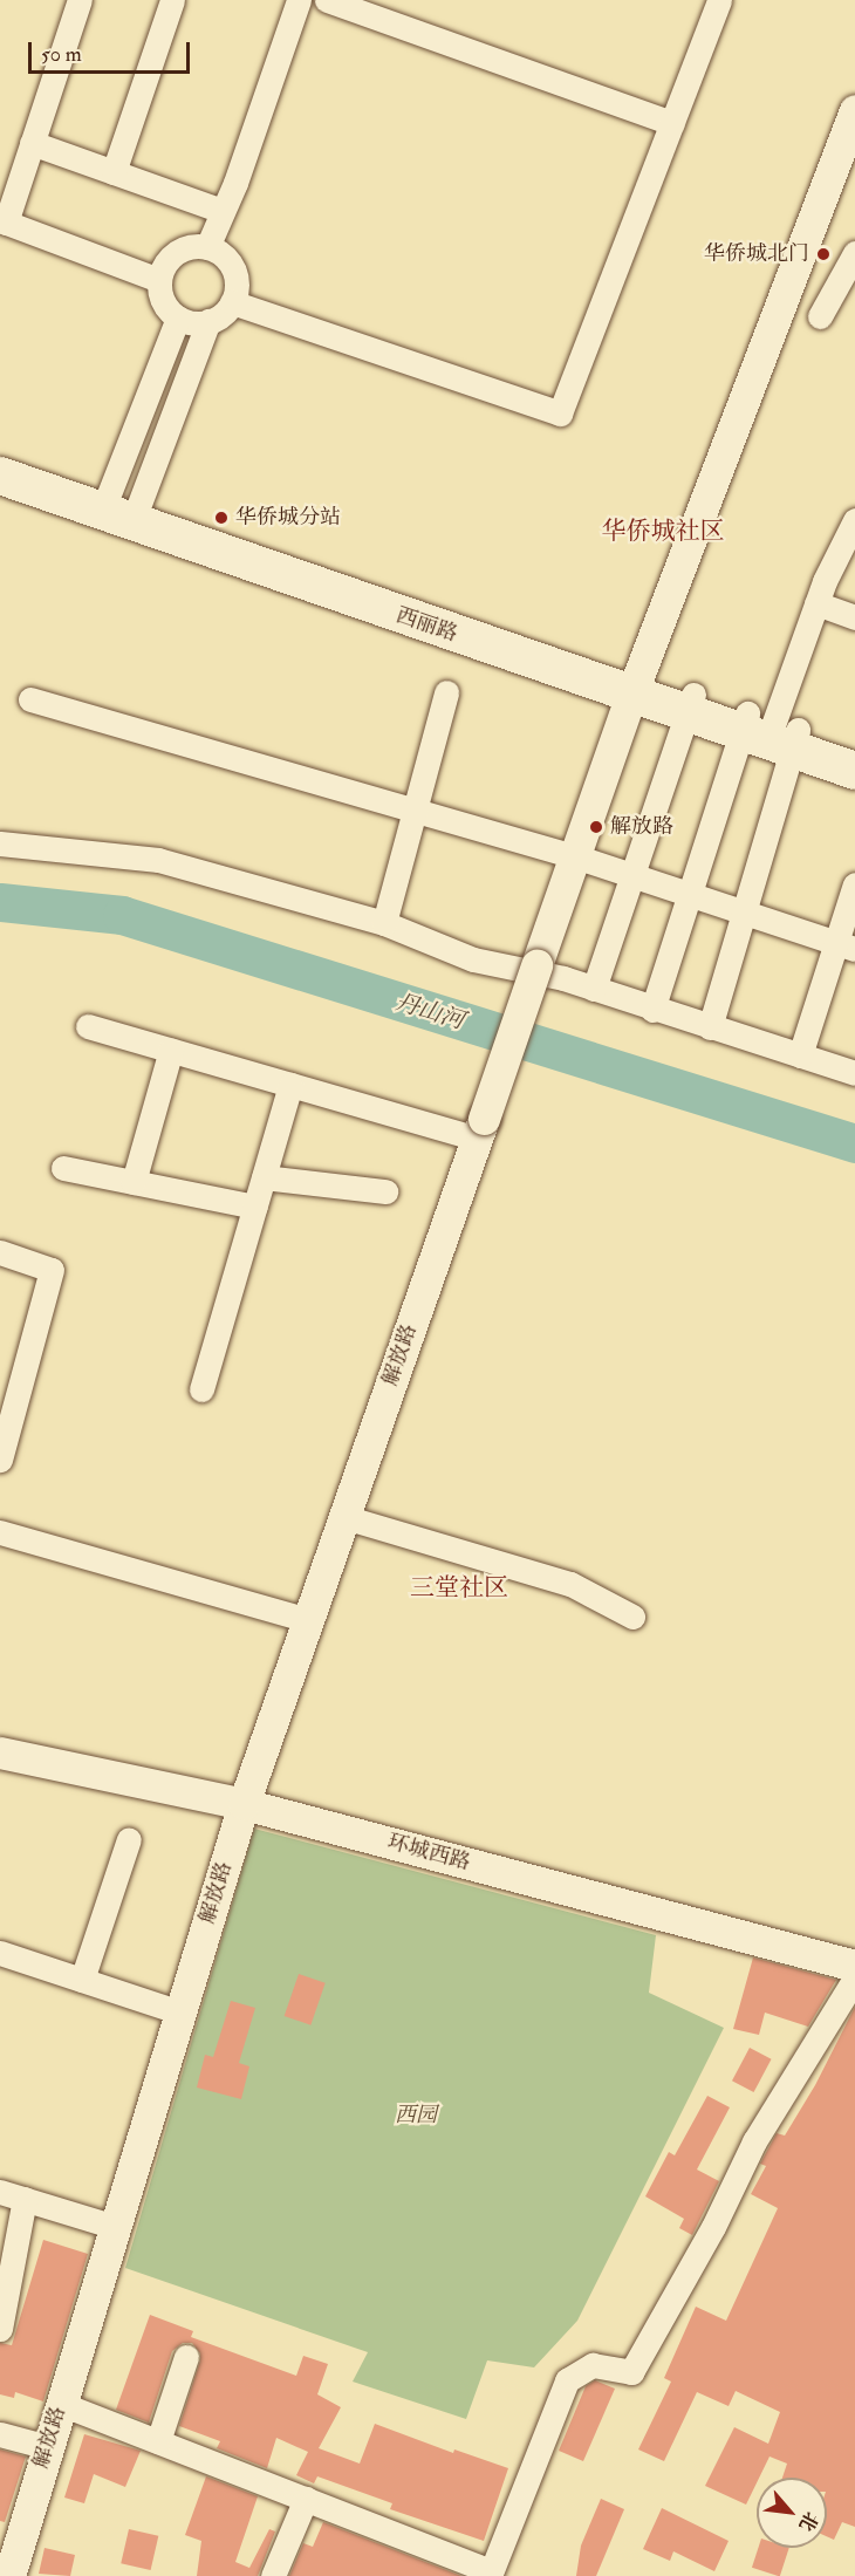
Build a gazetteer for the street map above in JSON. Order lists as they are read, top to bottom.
{
  "streets": {
    "main road": ["西丽路"],
    "street": ["解放路", "环城西路"]
  },
  "crossings": [
    ["西丽路", "解放路"],
    ["解放路", "环城西路"]
  ],
  "districts": ["华侨城社区", "三堂社区"],
  "water": ["丹山河"],
  "parks": ["西园"],
  "places": ["华侨城北门", "华侨城分站", "解放路"],
  "scale_bar": "50 m",
  "north": "bottom right"
}
